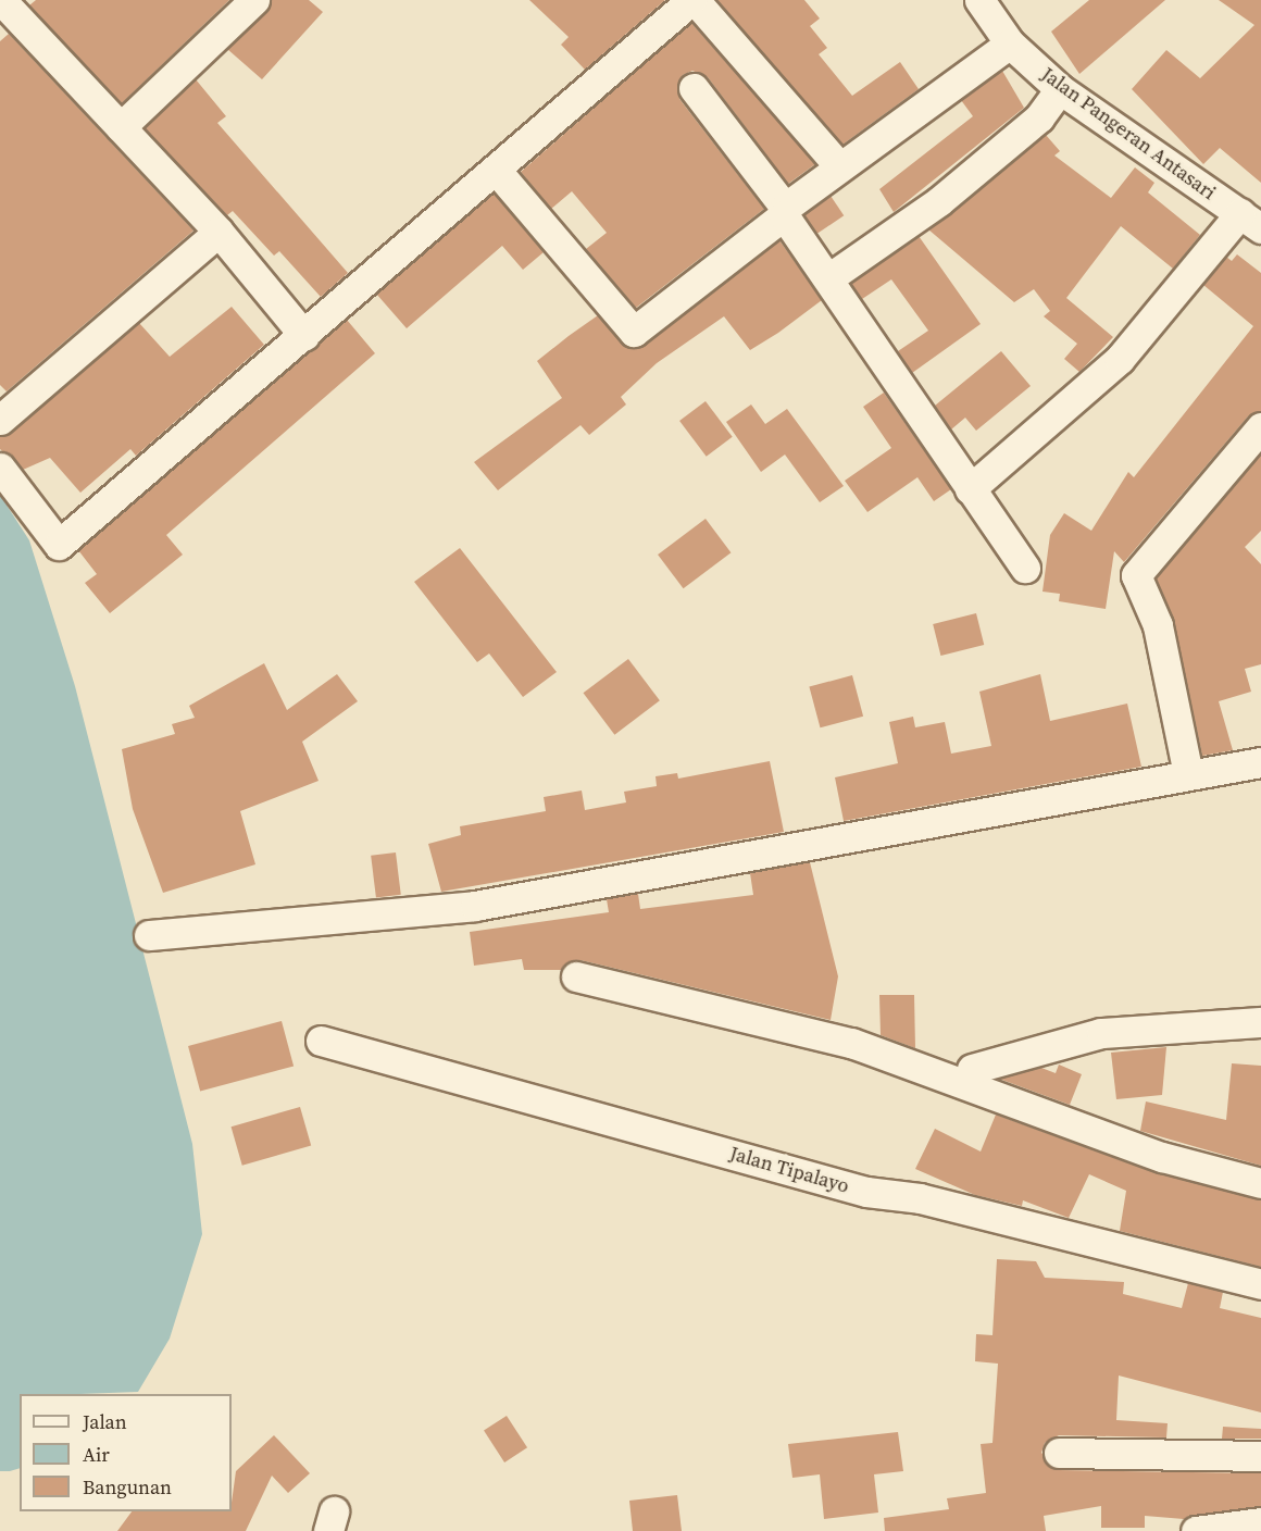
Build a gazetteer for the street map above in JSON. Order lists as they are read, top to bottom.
{
  "streets": {
    "street": ["Jalan Pangeran Antasari", "Jalan Tipalayo"]
  },
  "legend": ["Jalan", "Air", "Bangunan"]
}
